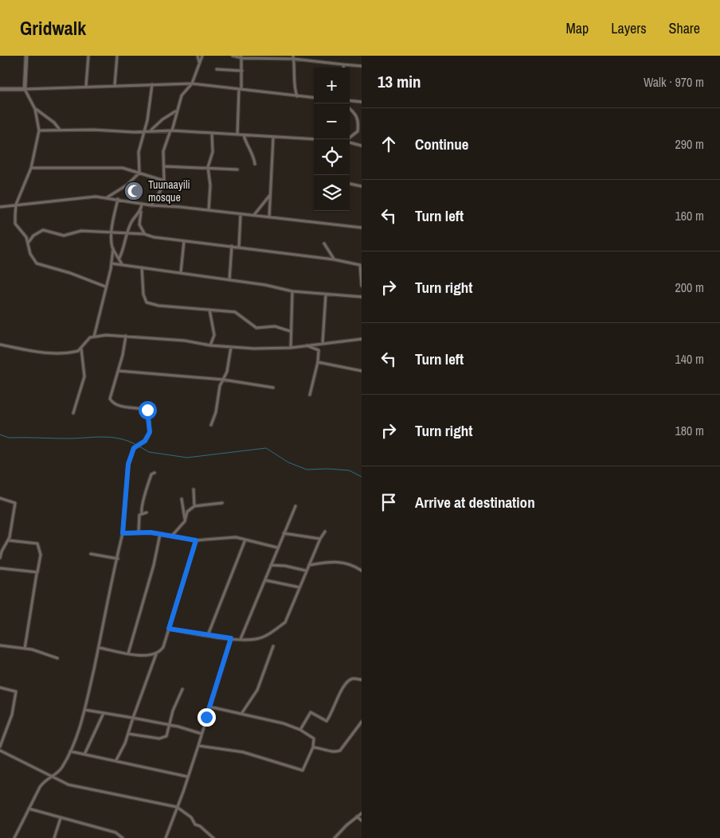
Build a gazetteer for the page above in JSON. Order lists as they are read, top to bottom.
{
  "places": {
    "mosque": ["Tuunaayili mosque"]
  },
  "page": {
    "header": "Gridwalk",
    "nav": ["Map", "Layers", "Share"],
    "heading": ["13 min", "Walk · 970 m"],
    "map_buttons": ["+", "−"],
    "list": [
      ["Continue", "290 m"],
      ["Turn left", "160 m"],
      ["Turn right", "200 m"],
      ["Turn left", "140 m"],
      ["Turn right", "180 m"],
      "Arrive at destination"
    ]
  }
}
